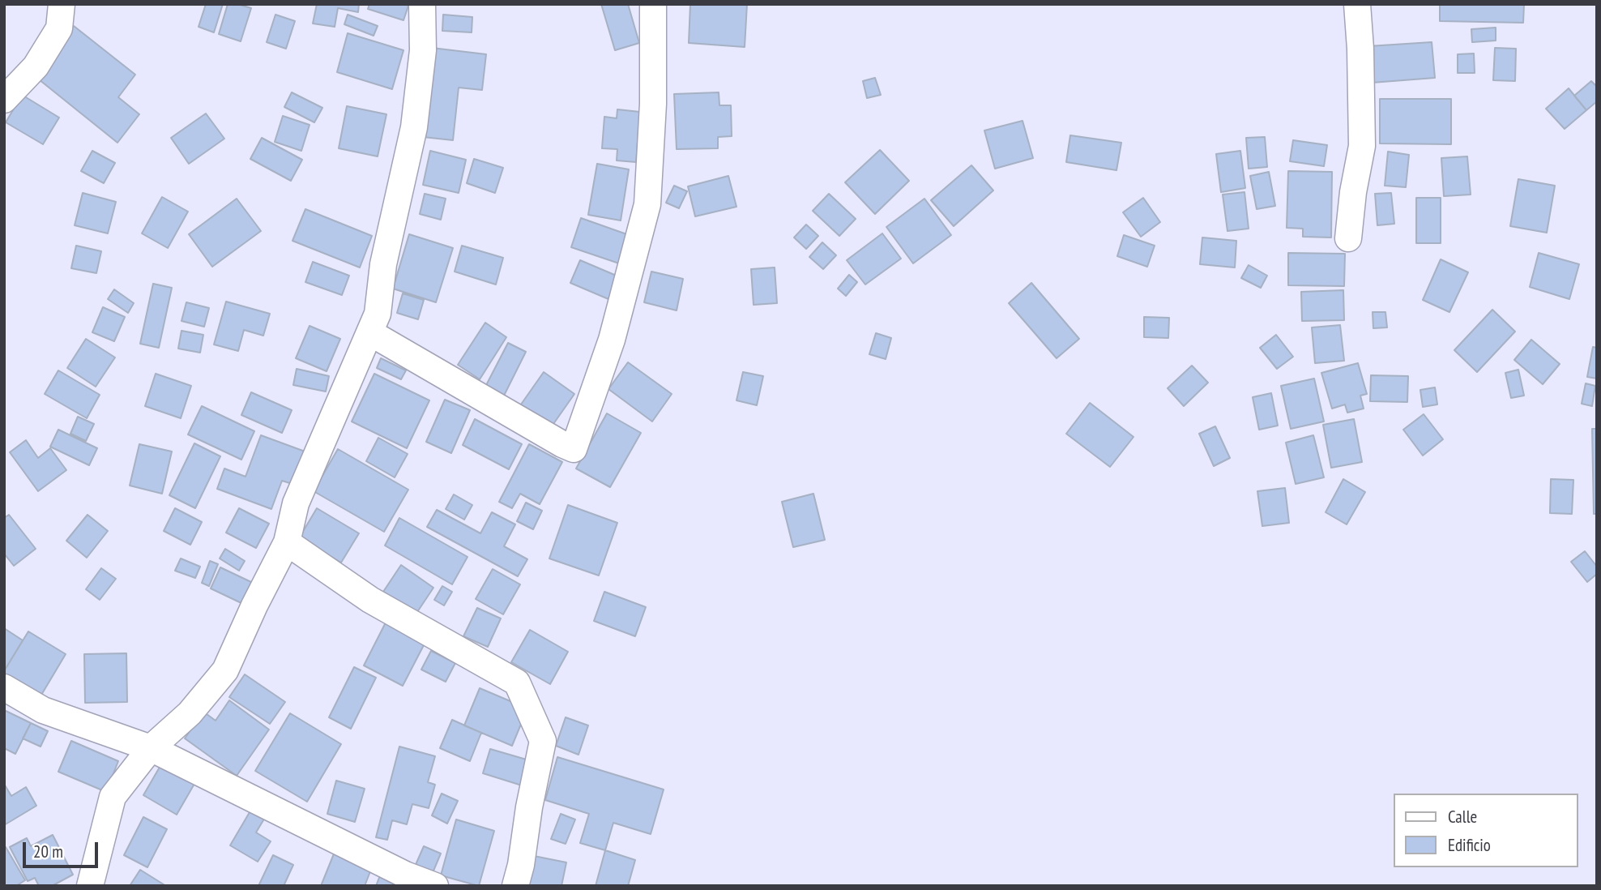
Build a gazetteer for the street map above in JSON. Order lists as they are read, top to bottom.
{
  "legend": ["Calle", "Edificio"],
  "scale_bar": "20 m"
}
